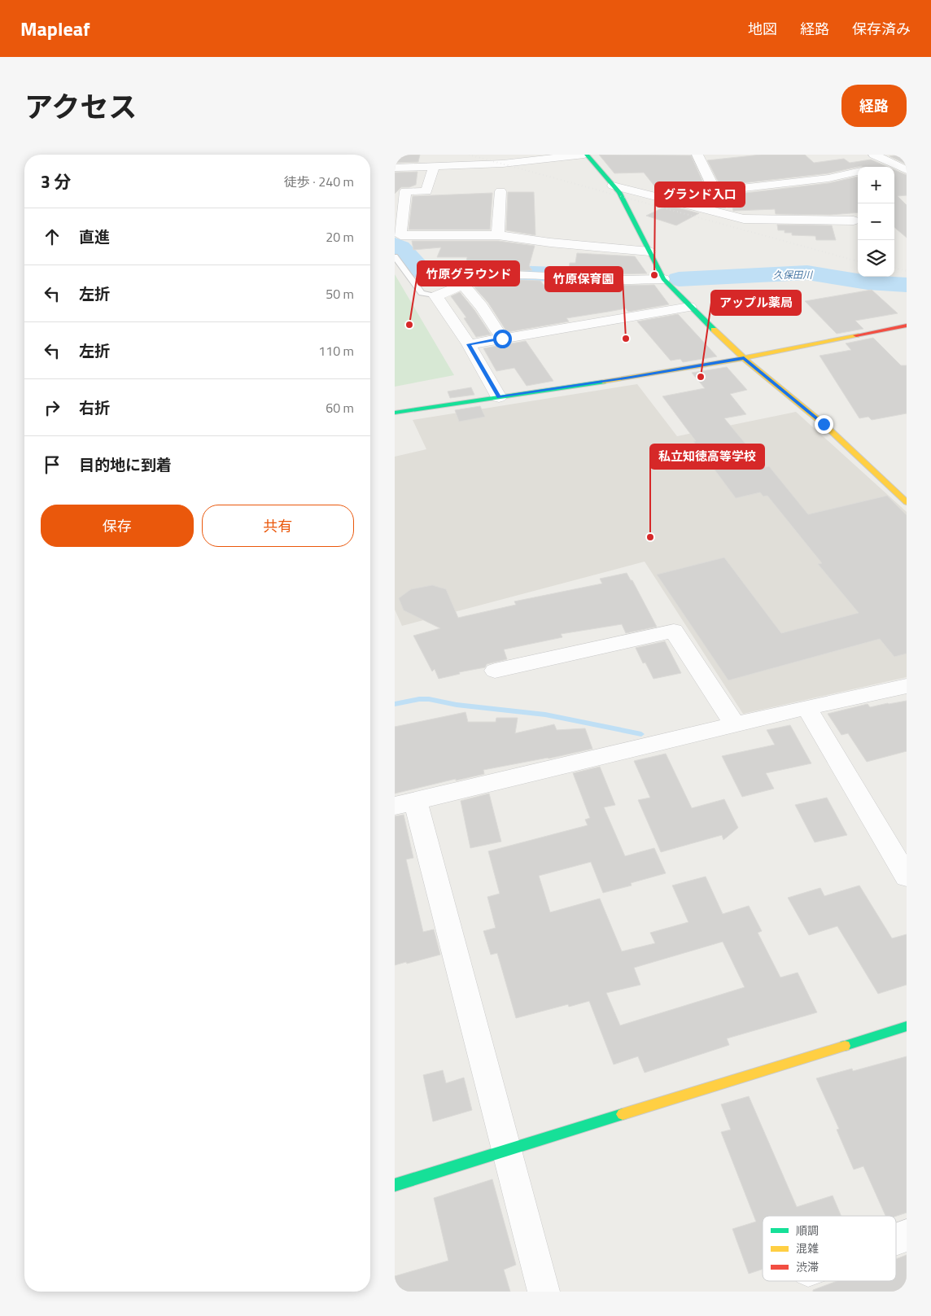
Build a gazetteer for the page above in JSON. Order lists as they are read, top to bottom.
{
  "water": ["久保田川"],
  "places": [
    "グランド入口",
    "竹原グラウンド",
    "竹原保育園",
    "アップル薬局",
    "私立知徳高等学校"
  ],
  "legend": ["順調", "混雑", "渋滞"],
  "page": {
    "header": "Mapleaf",
    "nav": ["地図", "経路", "保存済み"],
    "title": "アクセス",
    "buttons": [
      "経路",
      ["保存", "共有"]
    ],
    "heading": ["3 分", "徒歩 · 240 m"],
    "map_buttons": ["+", "−"],
    "list": [
      ["直進", "20 m"],
      ["左折", "50 m"],
      ["左折", "110 m"],
      ["右折", "60 m"],
      "目的地に到着"
    ]
  }
}
